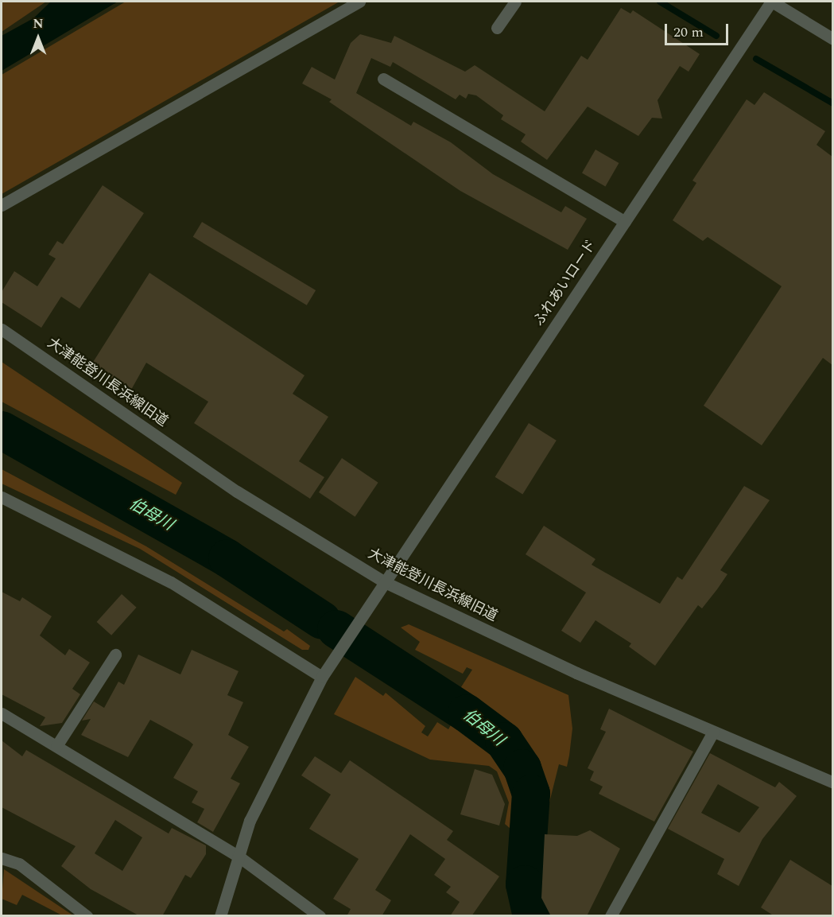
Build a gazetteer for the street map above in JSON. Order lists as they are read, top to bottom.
{
  "streets": {
    "street": ["ふれあいロード", "大津能登川長浜線旧道"]
  },
  "crossings": [
    ["ふれあいロード", "大津能登川長浜線旧道"]
  ],
  "water": ["伯母川"],
  "scale_bar": "20 m",
  "north": "top"
}
